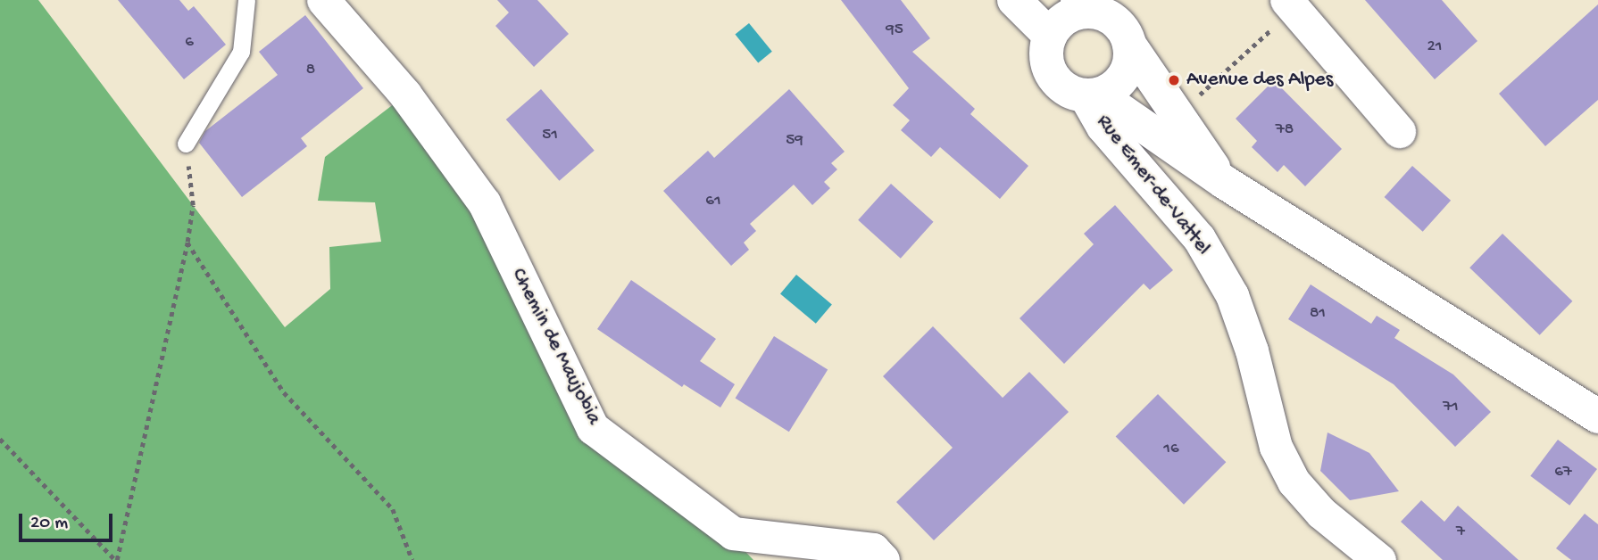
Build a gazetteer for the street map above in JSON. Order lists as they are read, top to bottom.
{
  "streets": {
    "street": ["Rue Emer-de-Vattel", "Chemin de Maujobia"]
  },
  "places": ["Avenue des Alpes"],
  "house_numbers": [
    "95",
    "6",
    "21",
    "8",
    "78",
    "51",
    "59",
    "61",
    "81",
    "71",
    "16",
    "67",
    "7"
  ],
  "scale_bar": "20 m"
}
